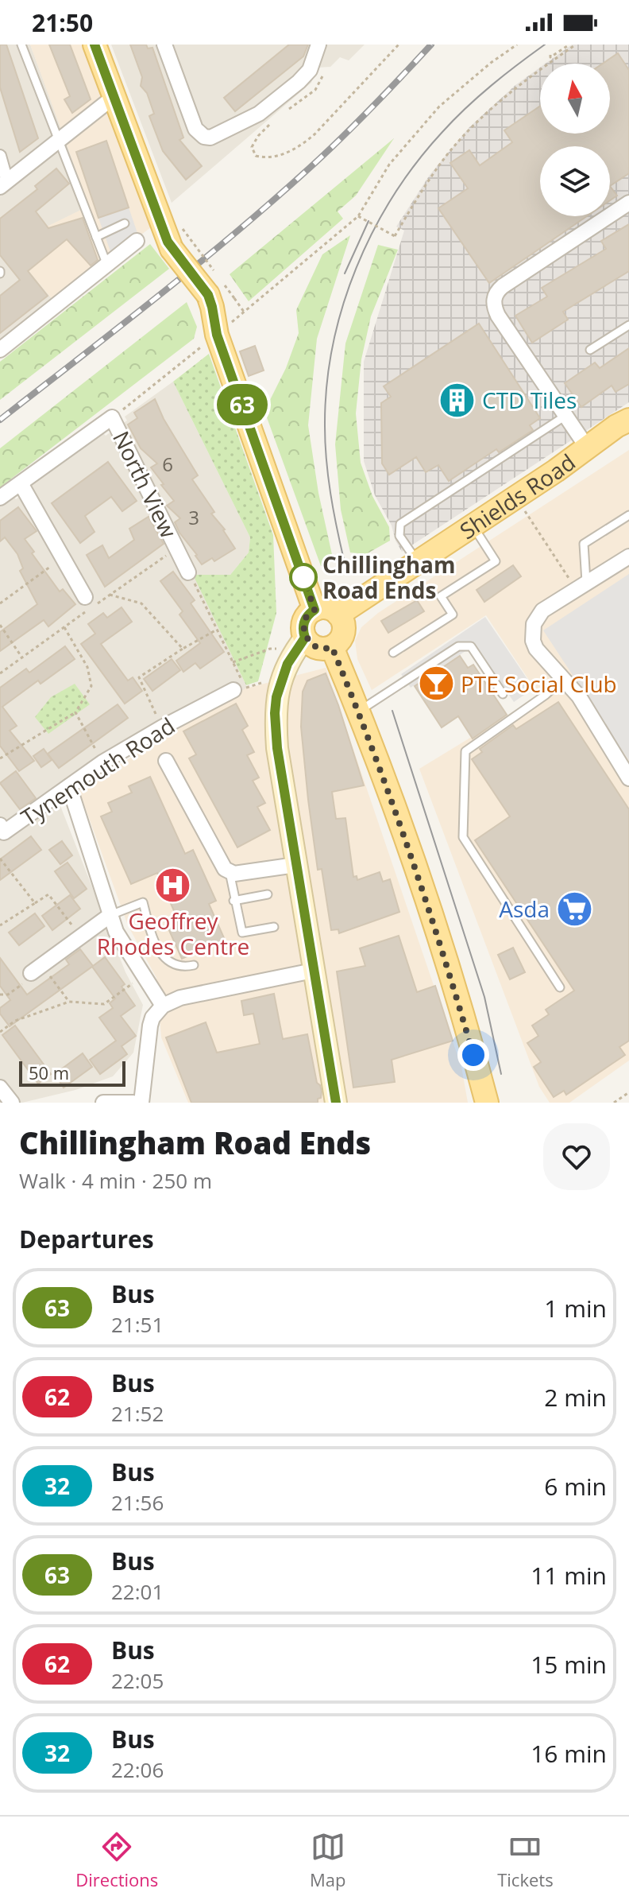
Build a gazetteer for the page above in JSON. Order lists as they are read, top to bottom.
{
  "streets": {
    "main road": ["Shields Road"],
    "street": ["North View", "Tynemouth Road"]
  },
  "places": {
    "building": ["CTD Tiles"],
    "other": ["Chillingham Road Ends"],
    "bar": ["PTE Social Club"],
    "hospital": ["Geoffrey Rhodes Centre"],
    "supermarket": ["Asda"]
  },
  "lines": ["bus line 63"],
  "house_numbers": ["6", "3"],
  "scale_bar": "50 m",
  "north": "top",
  "page": {
    "status": "21:50",
    "on_map": "63",
    "scale": "50 m",
    "heading": [
      ["Chillingham Road Ends", "Walk · 4 min · 250 m"],
      "Departures"
    ],
    "list": [
      {
        "mark": "63",
        "name": "Bus",
        "note": "21:51",
        "value": "1 min"
      },
      {
        "mark": "62",
        "name": "Bus",
        "note": "21:52",
        "value": "2 min"
      },
      {
        "mark": "32",
        "name": "Bus",
        "note": "21:56",
        "value": "6 min"
      },
      {
        "mark": "63",
        "name": "Bus",
        "note": "22:01",
        "value": "11 min"
      },
      {
        "mark": "62",
        "name": "Bus",
        "note": "22:05",
        "value": "15 min"
      },
      {
        "mark": "32",
        "name": "Bus",
        "note": "22:06",
        "value": "16 min"
      }
    ],
    "tabs": ["Directions", "Map", "Tickets"]
  }
}
